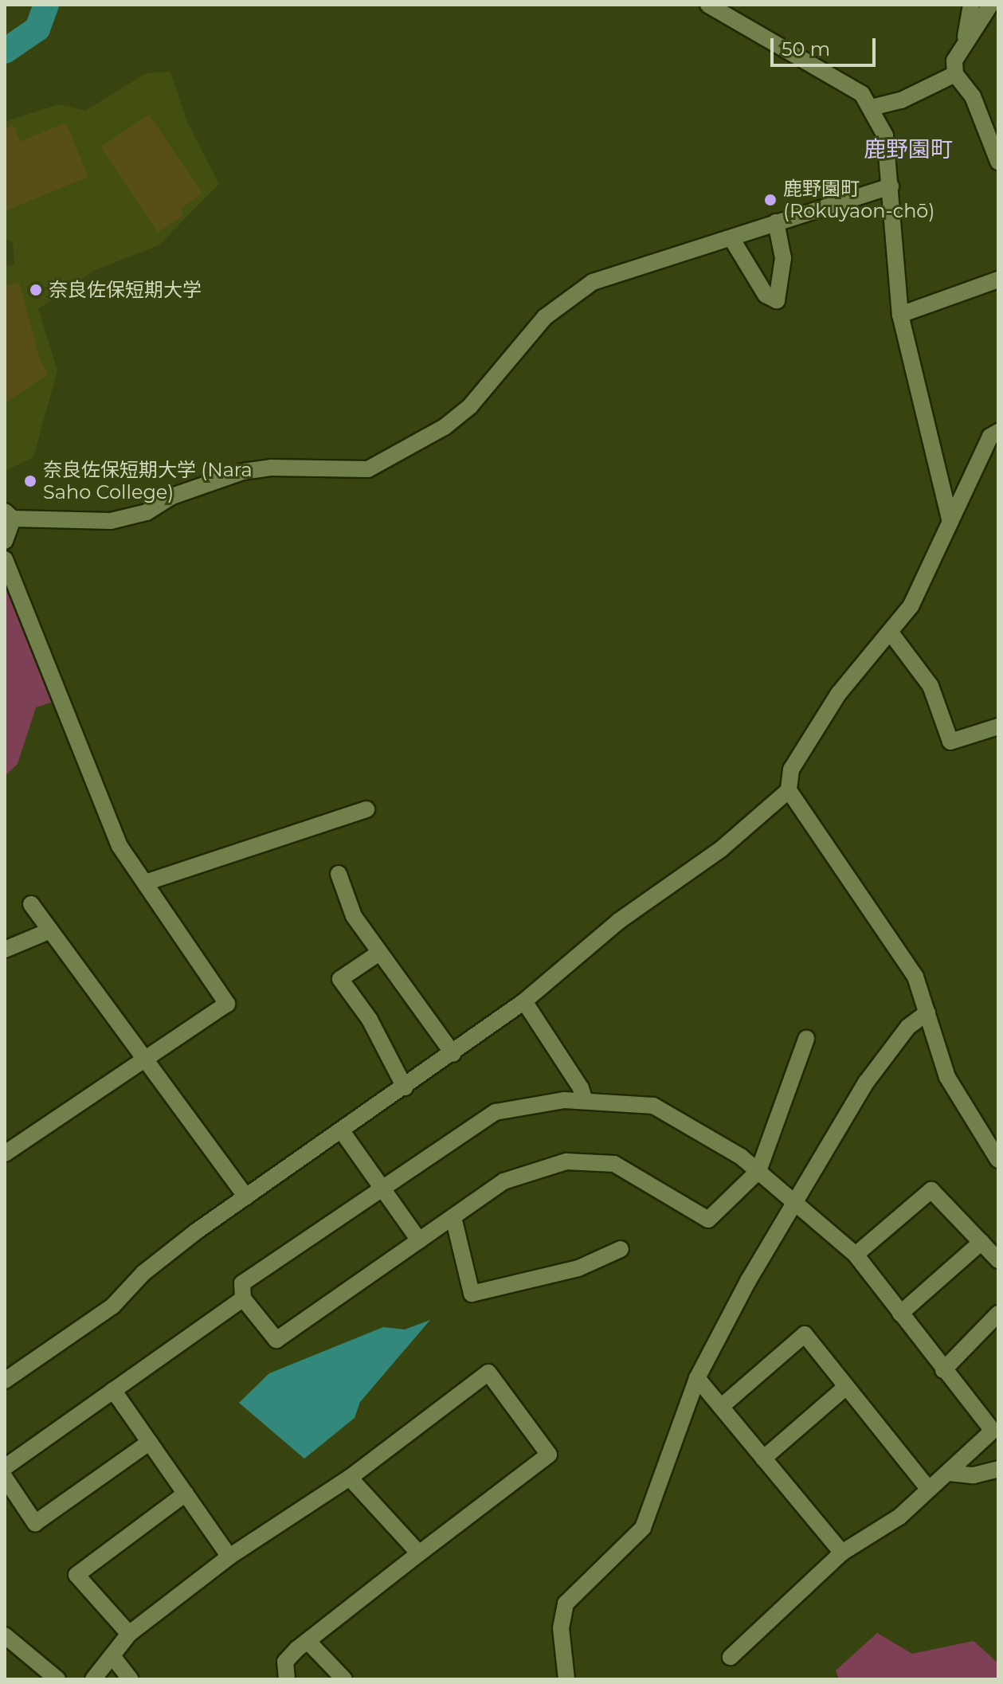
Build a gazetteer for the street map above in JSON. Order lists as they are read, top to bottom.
{
  "districts": ["鹿野園町"],
  "places": ["鹿野園町 (Rokuyaon-chō)", "奈良佐保短期大学", "奈良佐保短期大学 (Nara Saho College)"],
  "scale_bar": "50 m"
}
